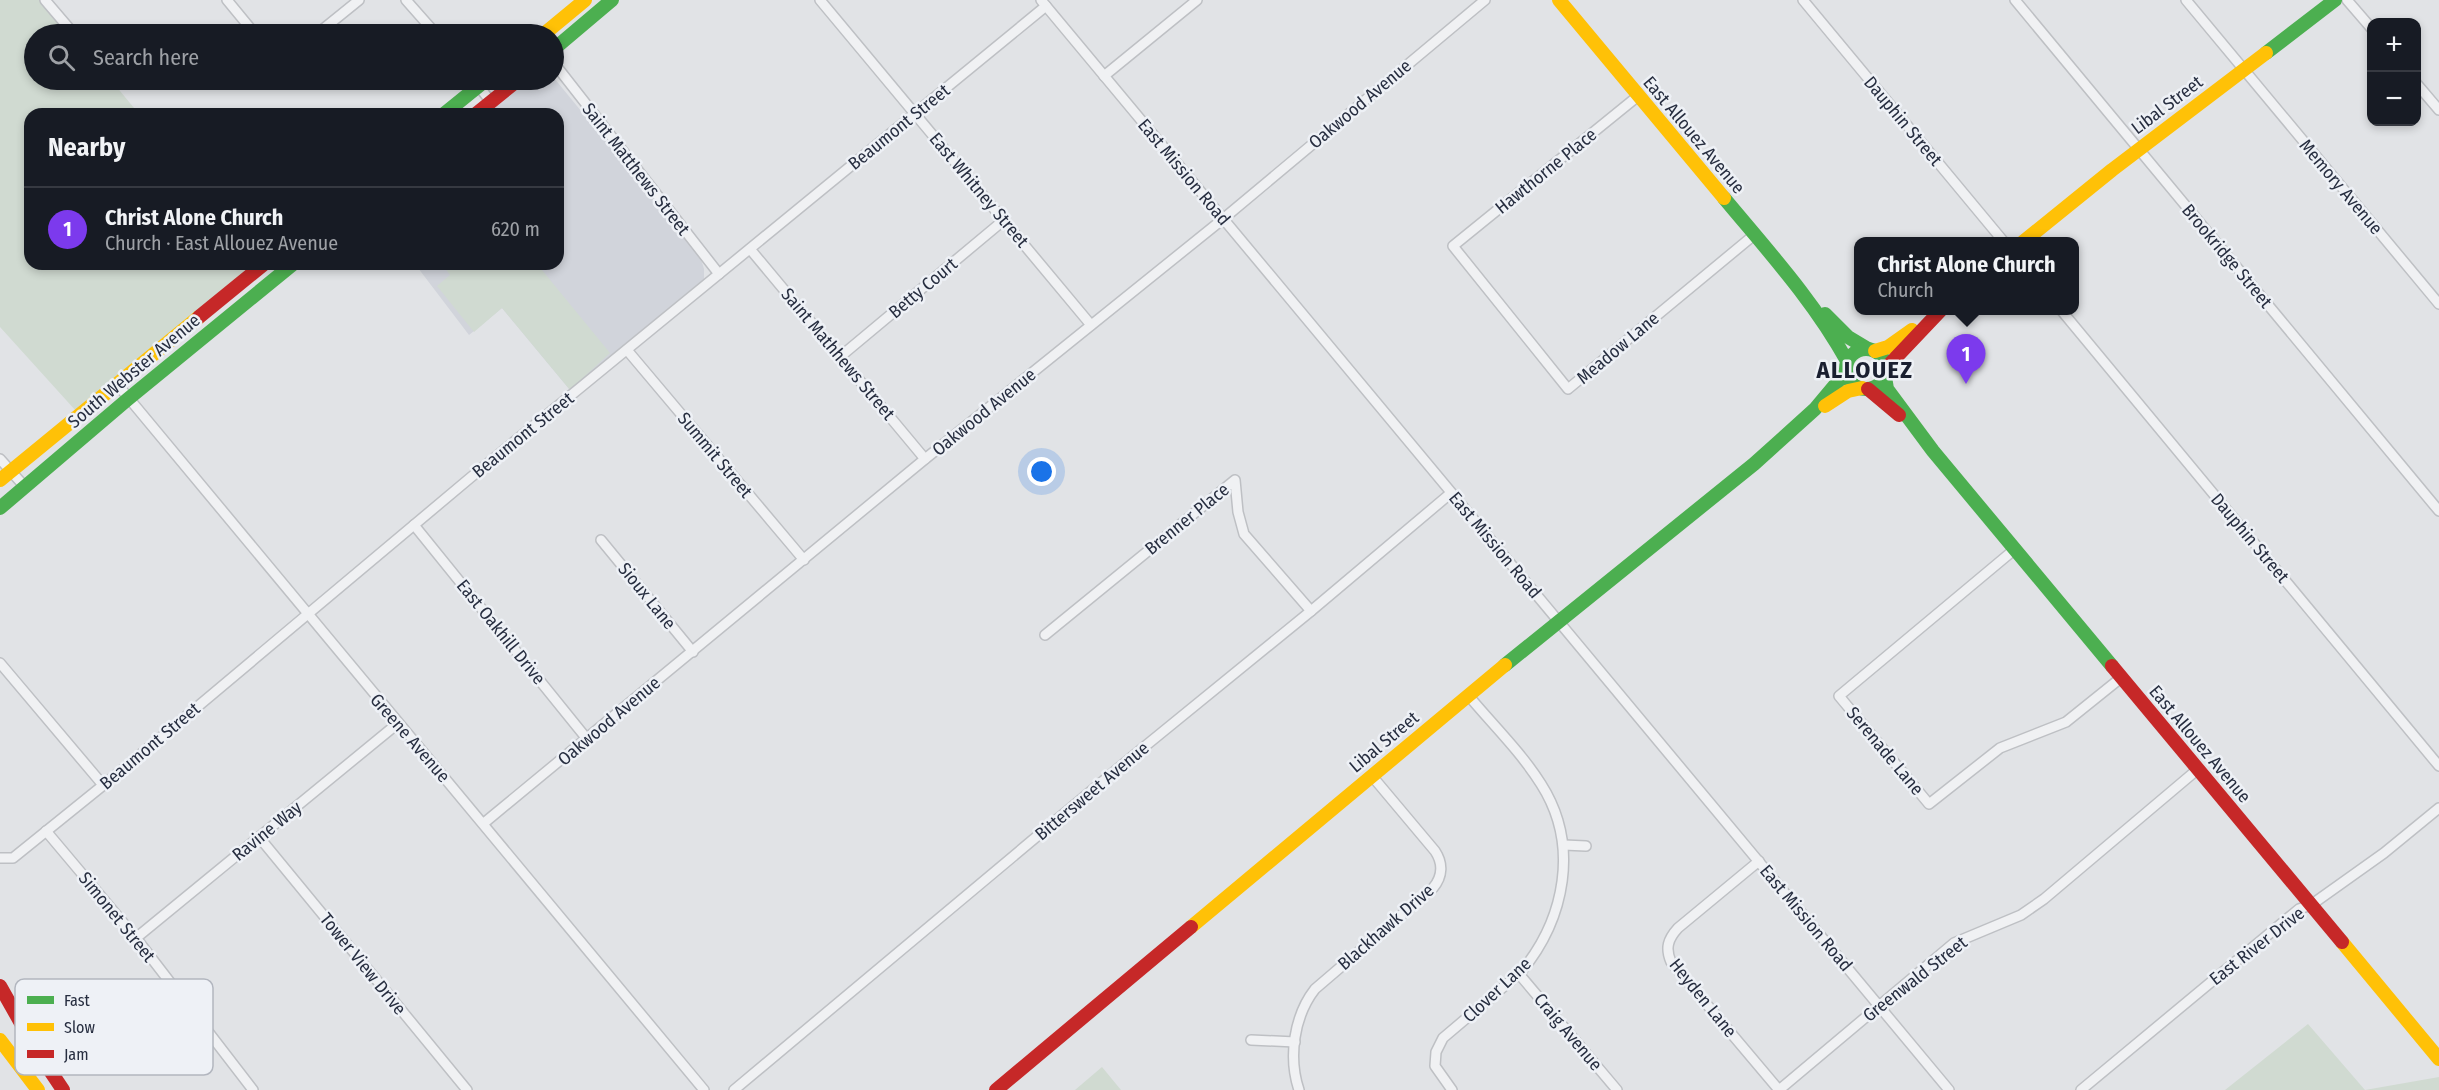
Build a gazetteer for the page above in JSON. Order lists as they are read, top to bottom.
{
  "streets": {
    "main road": ["Libal Street", "East Allouez Avenue", "South Webster Avenue"],
    "street": [
      "Oakwood Avenue",
      "Dauphin Street",
      "Beaumont Street",
      "Saint Matthews Street",
      "Hawthorne Place",
      "East Mission Road",
      "Memory Avenue",
      "East Whitney Street",
      "Brookridge Street",
      "Betty Court",
      "Meadow Lane",
      "Saint Mathhews Street",
      "Summit Street",
      "Brenner Place",
      "Sioux Lane",
      "East Oakhill Drive",
      "Greene Avenue",
      "Serenade Lane",
      "Bittersweet Avenue",
      "Ravine Way",
      "Simonet Street",
      "Blackhawk Drive",
      "East River Drive",
      "Tower View Drive",
      "Greenwald Street",
      "Clover Lane",
      "Heyden Lane",
      "Craig Avenue"
    ]
  },
  "crossings": [
    ["Oakwood Avenue", "East Mission Road"],
    ["Oakwood Avenue", "East Whitney Street"],
    ["Oakwood Avenue", "Saint Mathhews Street"],
    ["Oakwood Avenue", "Summit Street"],
    ["Oakwood Avenue", "Sioux Lane"],
    ["Oakwood Avenue", "East Oakhill Drive"],
    ["Oakwood Avenue", "Greene Avenue"],
    ["Libal Street", "East Allouez Avenue"],
    ["Libal Street", "East Mission Road"],
    ["Libal Street", "Memory Avenue"],
    ["Libal Street", "Brookridge Street"],
    ["Libal Street", "Blackhawk Drive"],
    ["Libal Street", "Clover Lane"],
    ["Beaumont Street", "Saint Matthews Street"],
    ["Beaumont Street", "East Mission Road"],
    ["Beaumont Street", "East Whitney Street"],
    ["Beaumont Street", "Saint Mathhews Street"],
    ["Beaumont Street", "Summit Street"],
    ["Beaumont Street", "East Oakhill Drive"],
    ["Beaumont Street", "Greene Avenue"],
    ["Beaumont Street", "Simonet Street"],
    ["East Allouez Avenue", "Hawthorne Place"],
    ["East Allouez Avenue", "Meadow Lane"],
    ["East Allouez Avenue", "Serenade Lane"],
    ["East Allouez Avenue", "East River Drive"],
    ["East Allouez Avenue", "Greenwald Street"],
    ["Hawthorne Place", "Meadow Lane"],
    ["East Mission Road", "Bittersweet Avenue"],
    ["East Mission Road", "Greenwald Street"],
    ["East Mission Road", "Heyden Lane"],
    ["East Whitney Street", "Betty Court"],
    ["Betty Court", "Saint Mathhews Street"],
    ["South Webster Avenue", "Greene Avenue"],
    ["Brenner Place", "Bittersweet Avenue"],
    ["Greene Avenue", "Ravine Way"],
    ["Ravine Way", "Simonet Street"],
    ["Ravine Way", "Tower View Drive"],
    ["Greenwald Street", "Heyden Lane"],
    ["Clover Lane", "Craig Avenue"]
  ],
  "districts": ["ALLOUEZ"],
  "legend": ["Fast", "Slow", "Jam"],
  "page": {
    "map_buttons": ["+", "−"],
    "search": "Search here",
    "heading": "Nearby",
    "list": [
      {
        "mark": "1",
        "name": "Christ Alone Church",
        "note": "Church · East Allouez Avenue",
        "value": "620 m"
      }
    ],
    "popup": ["Christ Alone Church", "Church"],
    "pins": "1"
  }
}
